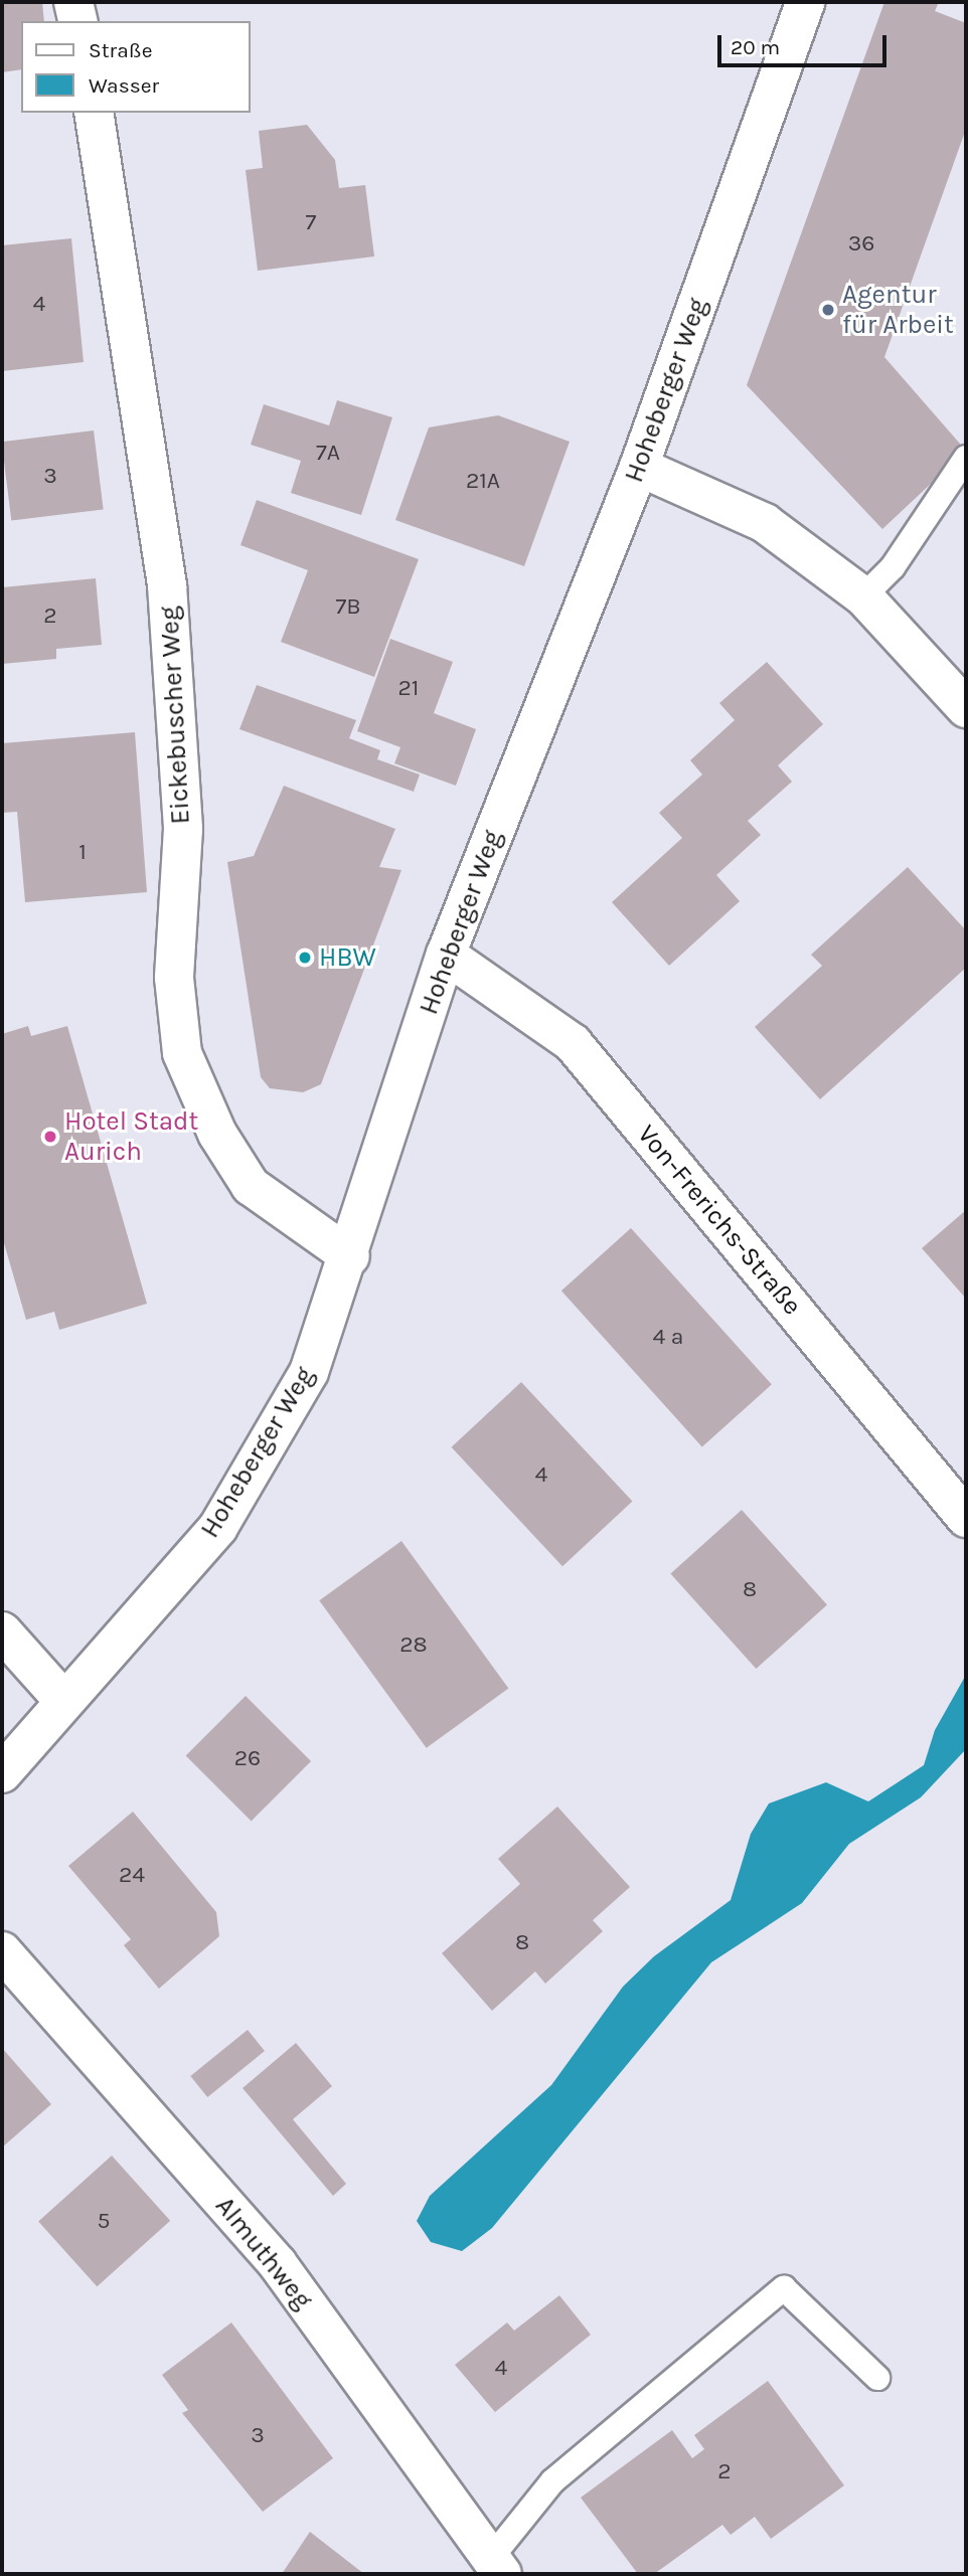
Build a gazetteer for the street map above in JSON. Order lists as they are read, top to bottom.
{
  "streets": {
    "street": [
      "Hoheberger Weg",
      "Eickebuscher Weg",
      "Von-Frerichs-Straße",
      "Almuthweg"
    ]
  },
  "crossings": [
    ["Hoheberger Weg", "Eickebuscher Weg"],
    ["Hoheberger Weg", "Von-Frerichs-Straße"]
  ],
  "places": ["Agentur für Arbeit", "HBW", "Hotel Stadt Aurich"],
  "house_numbers": [
    "7",
    "36",
    "4",
    "7A",
    "3",
    "21A",
    "7B",
    "2",
    "21",
    "1",
    "4 a",
    "4",
    "8",
    "28",
    "26",
    "24",
    "8",
    "5",
    "4",
    "3",
    "2"
  ],
  "legend": ["Straße", "Wasser"],
  "scale_bar": "20 m"
}
